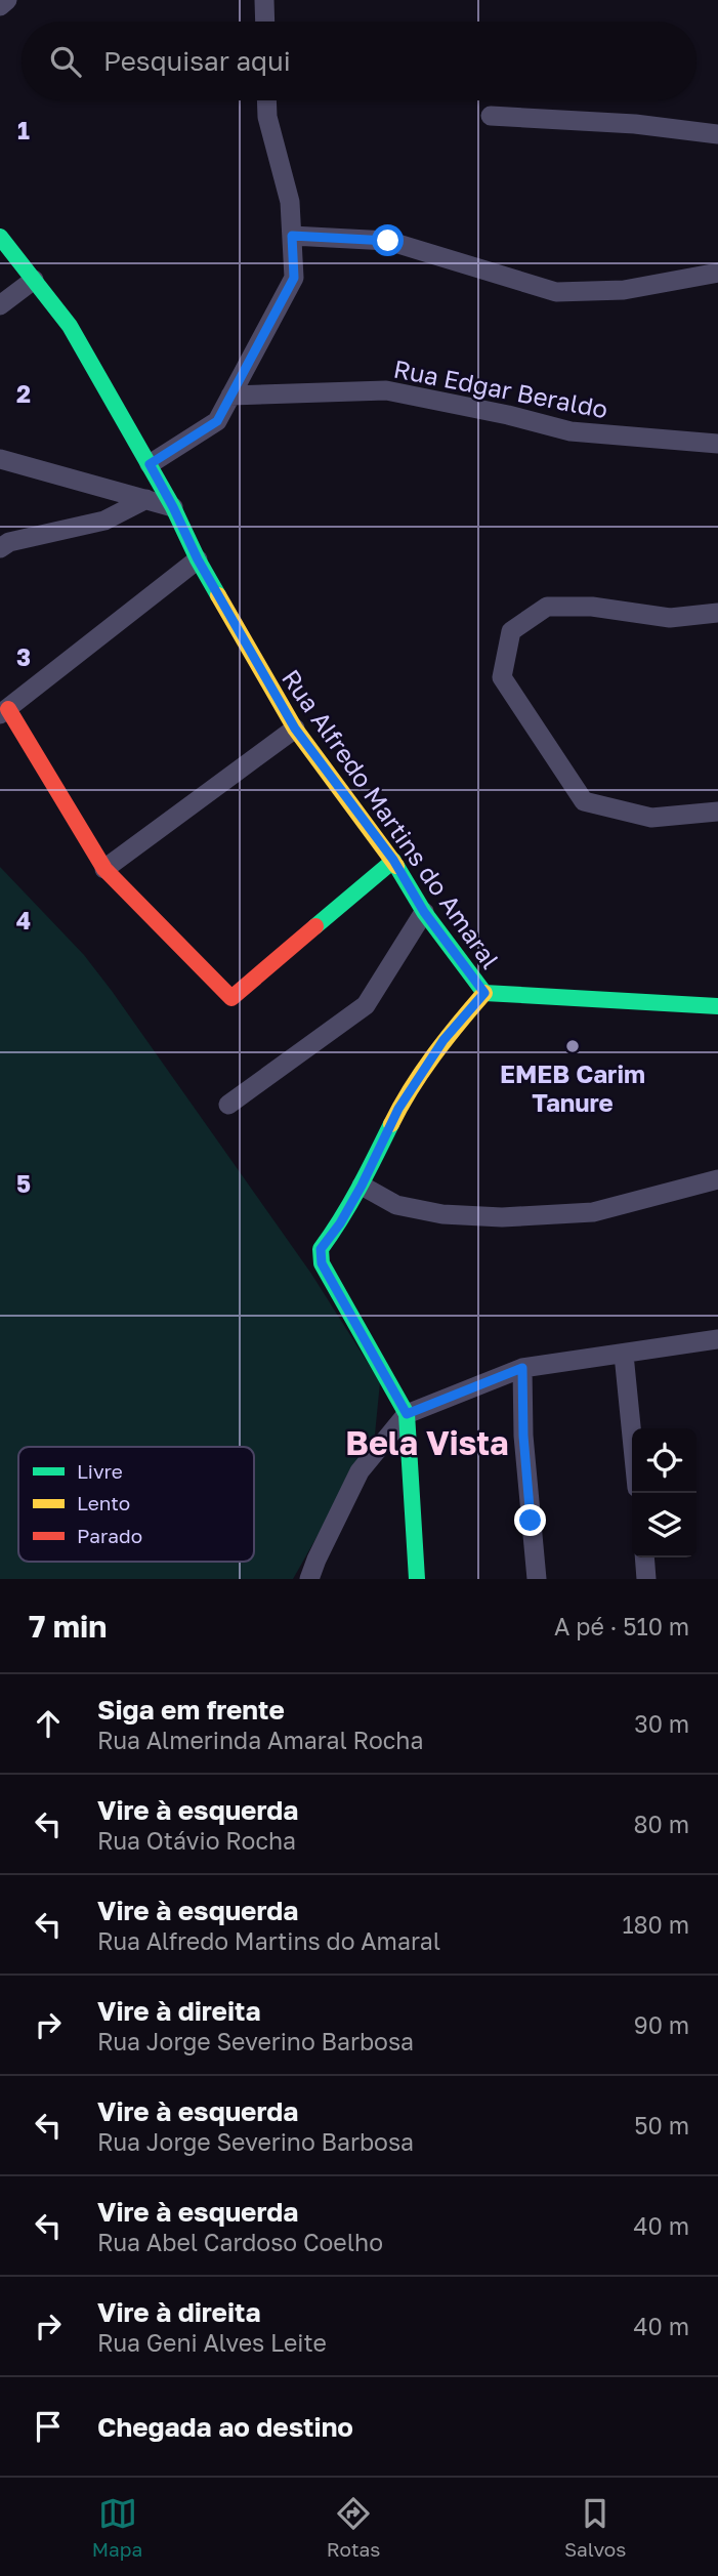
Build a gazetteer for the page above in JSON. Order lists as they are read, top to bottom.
{
  "streets": {
    "street": ["Rua Edgar Beraldo", "Rua Alfredo Martins do Amaral"]
  },
  "districts": ["Bela Vista"],
  "places": ["EMEB Carim Tanure"],
  "legend": ["Livre", "Lento", "Parado"],
  "page": {
    "search": "Pesquisar aqui",
    "heading": ["7 min", "A pé · 510 m"],
    "list": [
      ["Siga em frente", "Rua Almerinda Amaral Rocha", "30 m"],
      ["Vire à esquerda", "Rua Otávio Rocha", "80 m"],
      ["Vire à esquerda", "Rua Alfredo Martins do Amaral", "180 m"],
      ["Vire à direita", "Rua Jorge Severino Barbosa", "90 m"],
      ["Vire à esquerda", "Rua Jorge Severino Barbosa", "50 m"],
      ["Vire à esquerda", "Rua Abel Cardoso Coelho", "40 m"],
      ["Vire à direita", "Rua Geni Alves Leite", "40 m"],
      "Chegada ao destino"
    ],
    "nav": ["Mapa", "Rotas", "Salvos"]
  },
  "grid": {
    "rows": [
      "1",
      "2",
      "3",
      "4",
      "5"
    ]
  }
}
